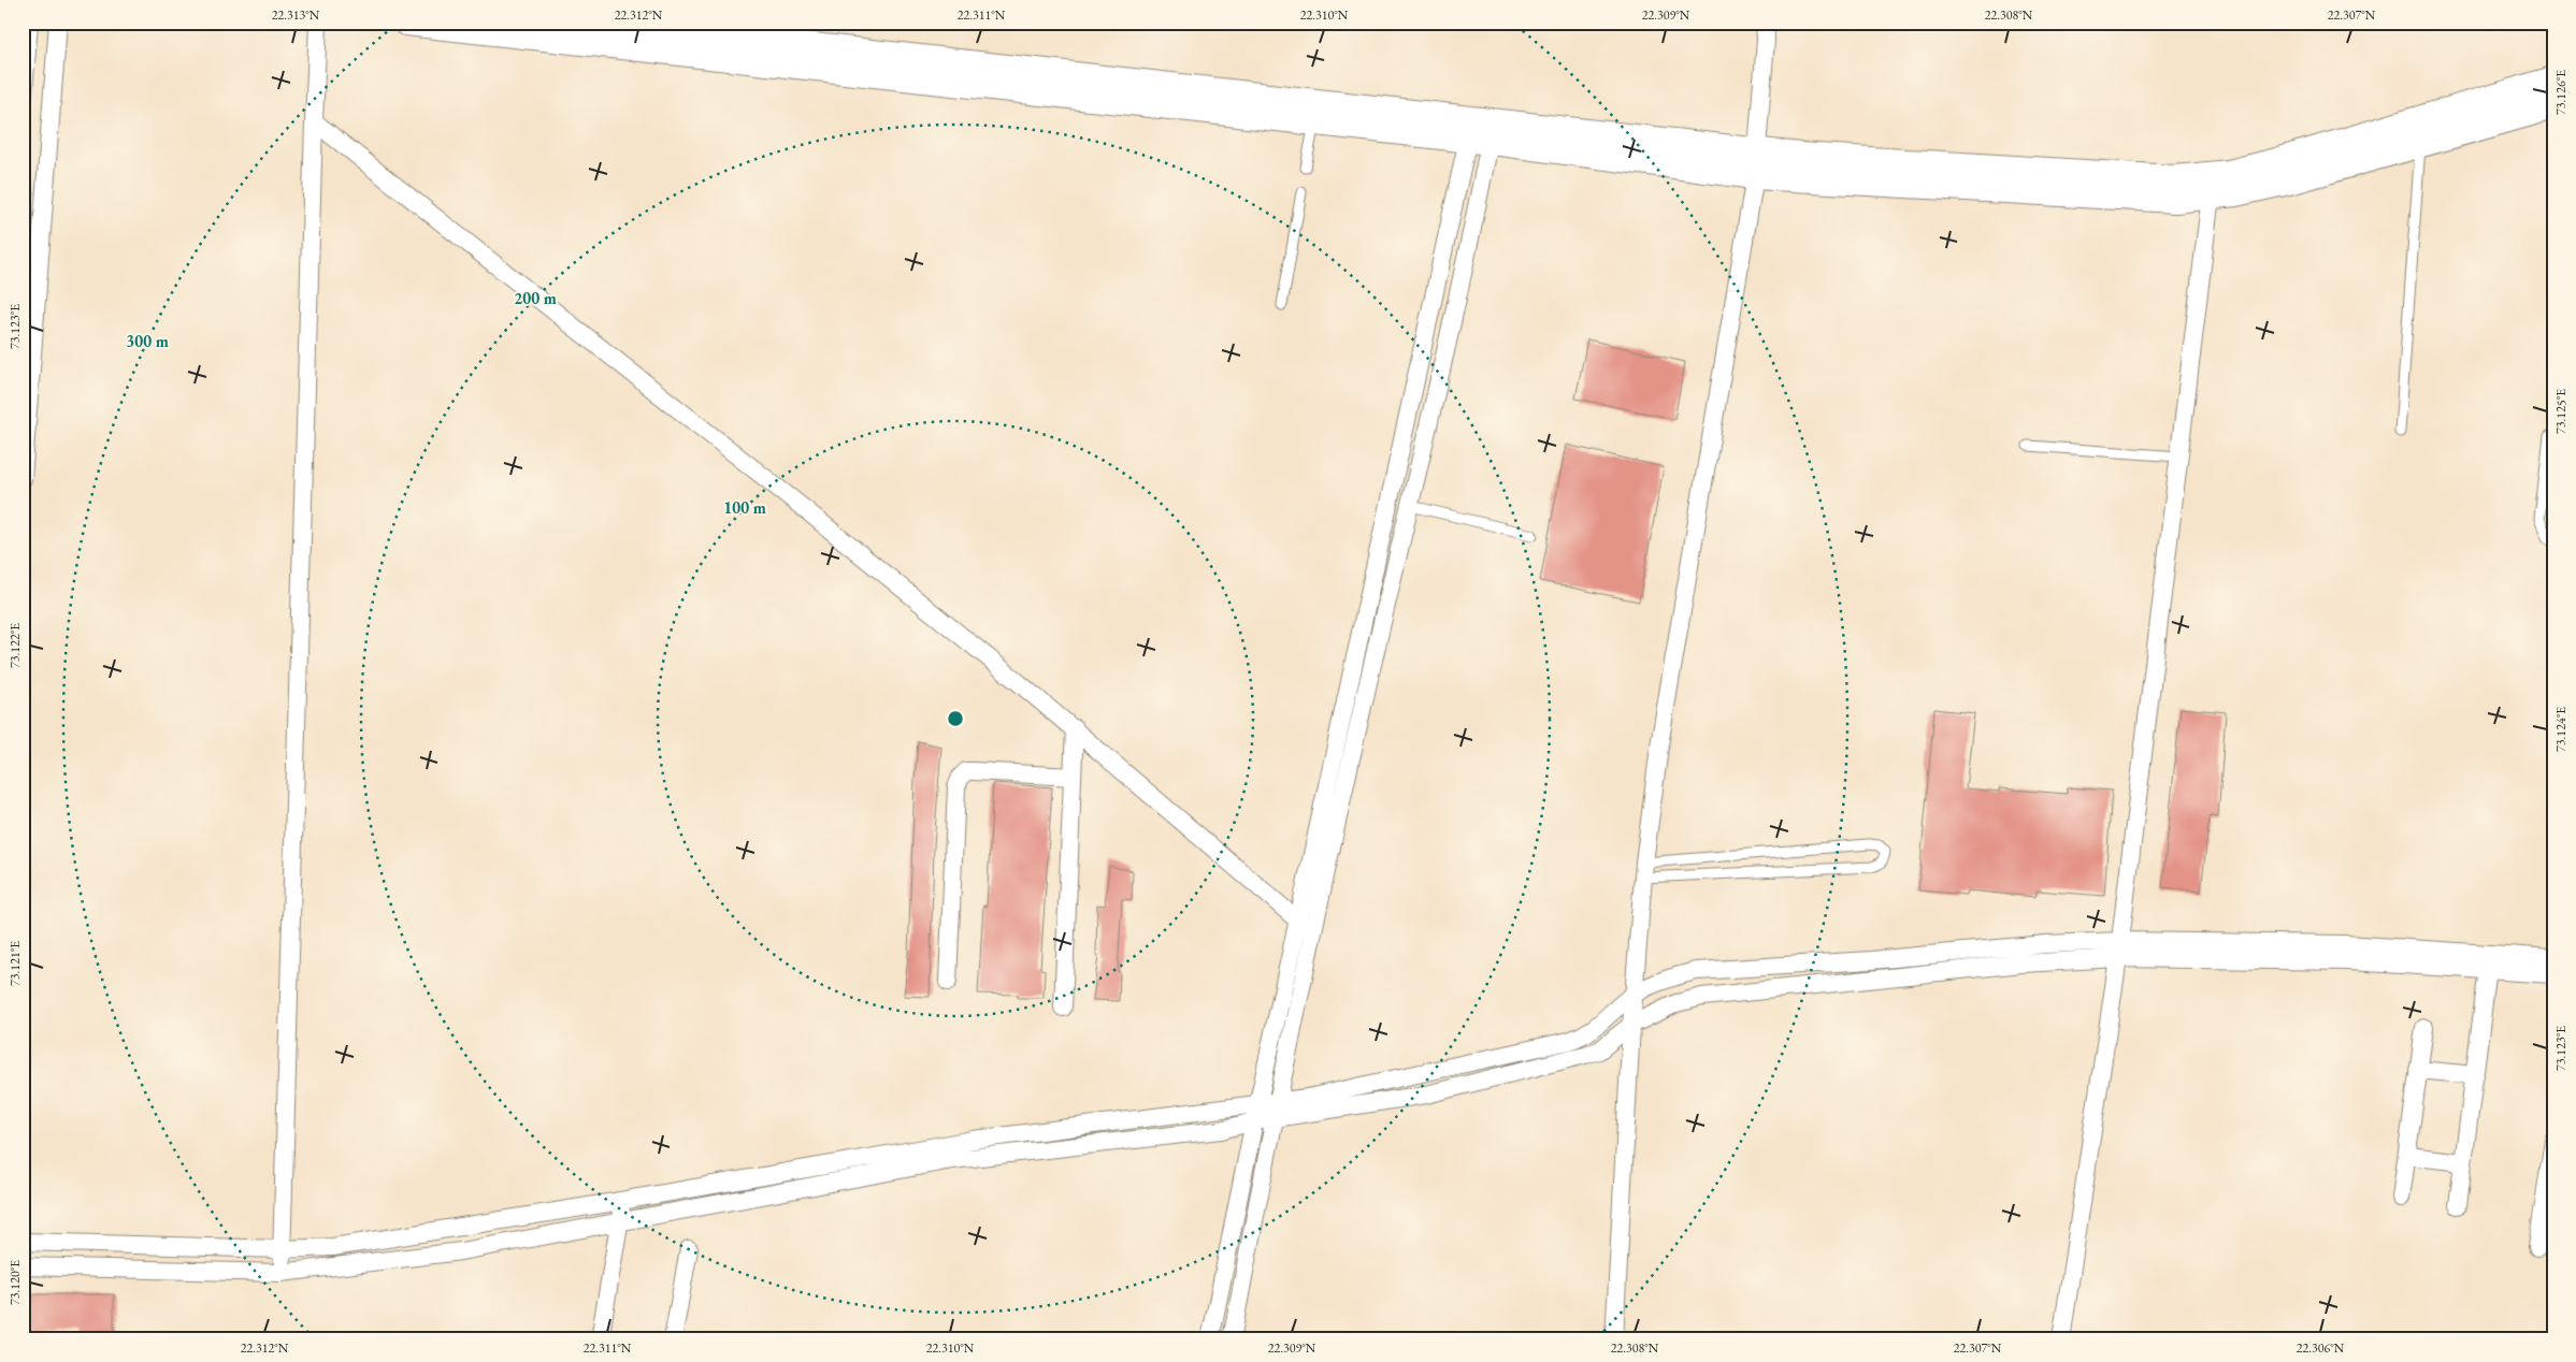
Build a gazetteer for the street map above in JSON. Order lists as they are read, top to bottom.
{
  "coordinates": [
    "22.313°N",
    "22.312°N",
    "22.311°N",
    "22.310°N",
    "22.309°N",
    "22.308°N",
    "22.307°N",
    "73.126°E",
    "73.123°E",
    "73.125°E",
    "73.122°E",
    "73.124°E",
    "73.121°E",
    "73.120°E",
    "22.306°N"
  ],
  "rings": ["200 m", "300 m", "100 m"]
}
